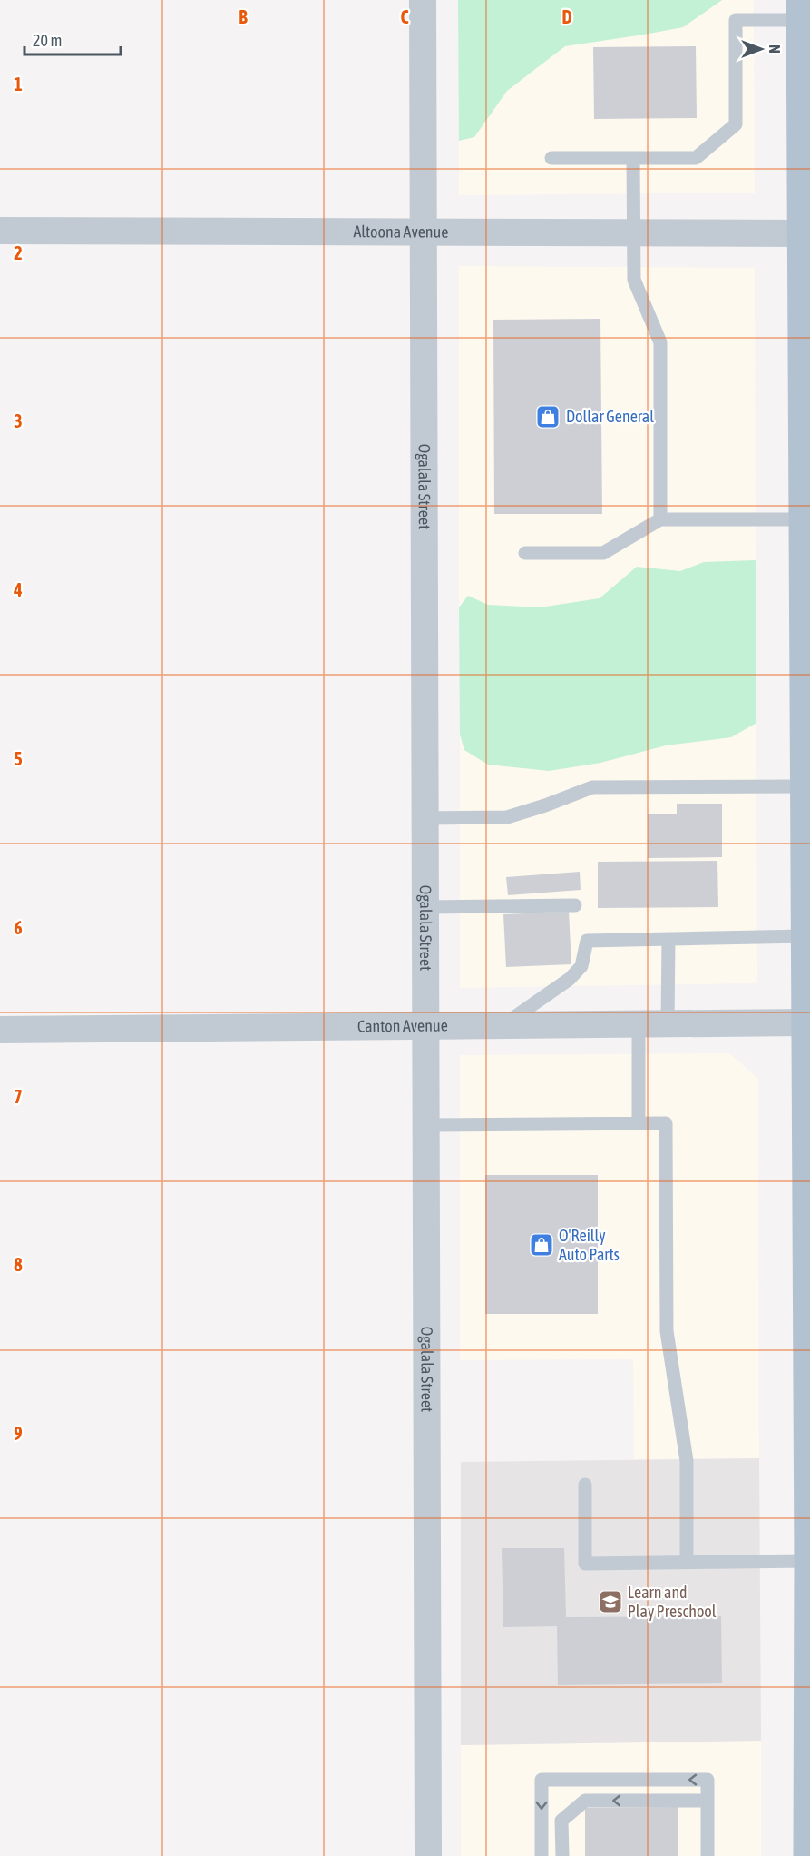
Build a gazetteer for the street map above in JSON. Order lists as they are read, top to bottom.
{
  "streets": {
    "street": ["Altoona Avenue", "Ogalala Street", "Canton Avenue"]
  },
  "crossings": [
    ["Altoona Avenue", "Ogalala Street"],
    ["Ogalala Street", "Canton Avenue"]
  ],
  "places": {
    "shop": ["Dollar General", "O'Reilly Auto Parts"],
    "school or university": ["Learn and Play Preschool"]
  },
  "scale_bar": "20 m",
  "north": "right",
  "grid": {
    "columns": ["B", "C", "D"],
    "rows": [
      "1",
      "2",
      "3",
      "4",
      "5",
      "6",
      "7",
      "8",
      "9"
    ]
  }
}
